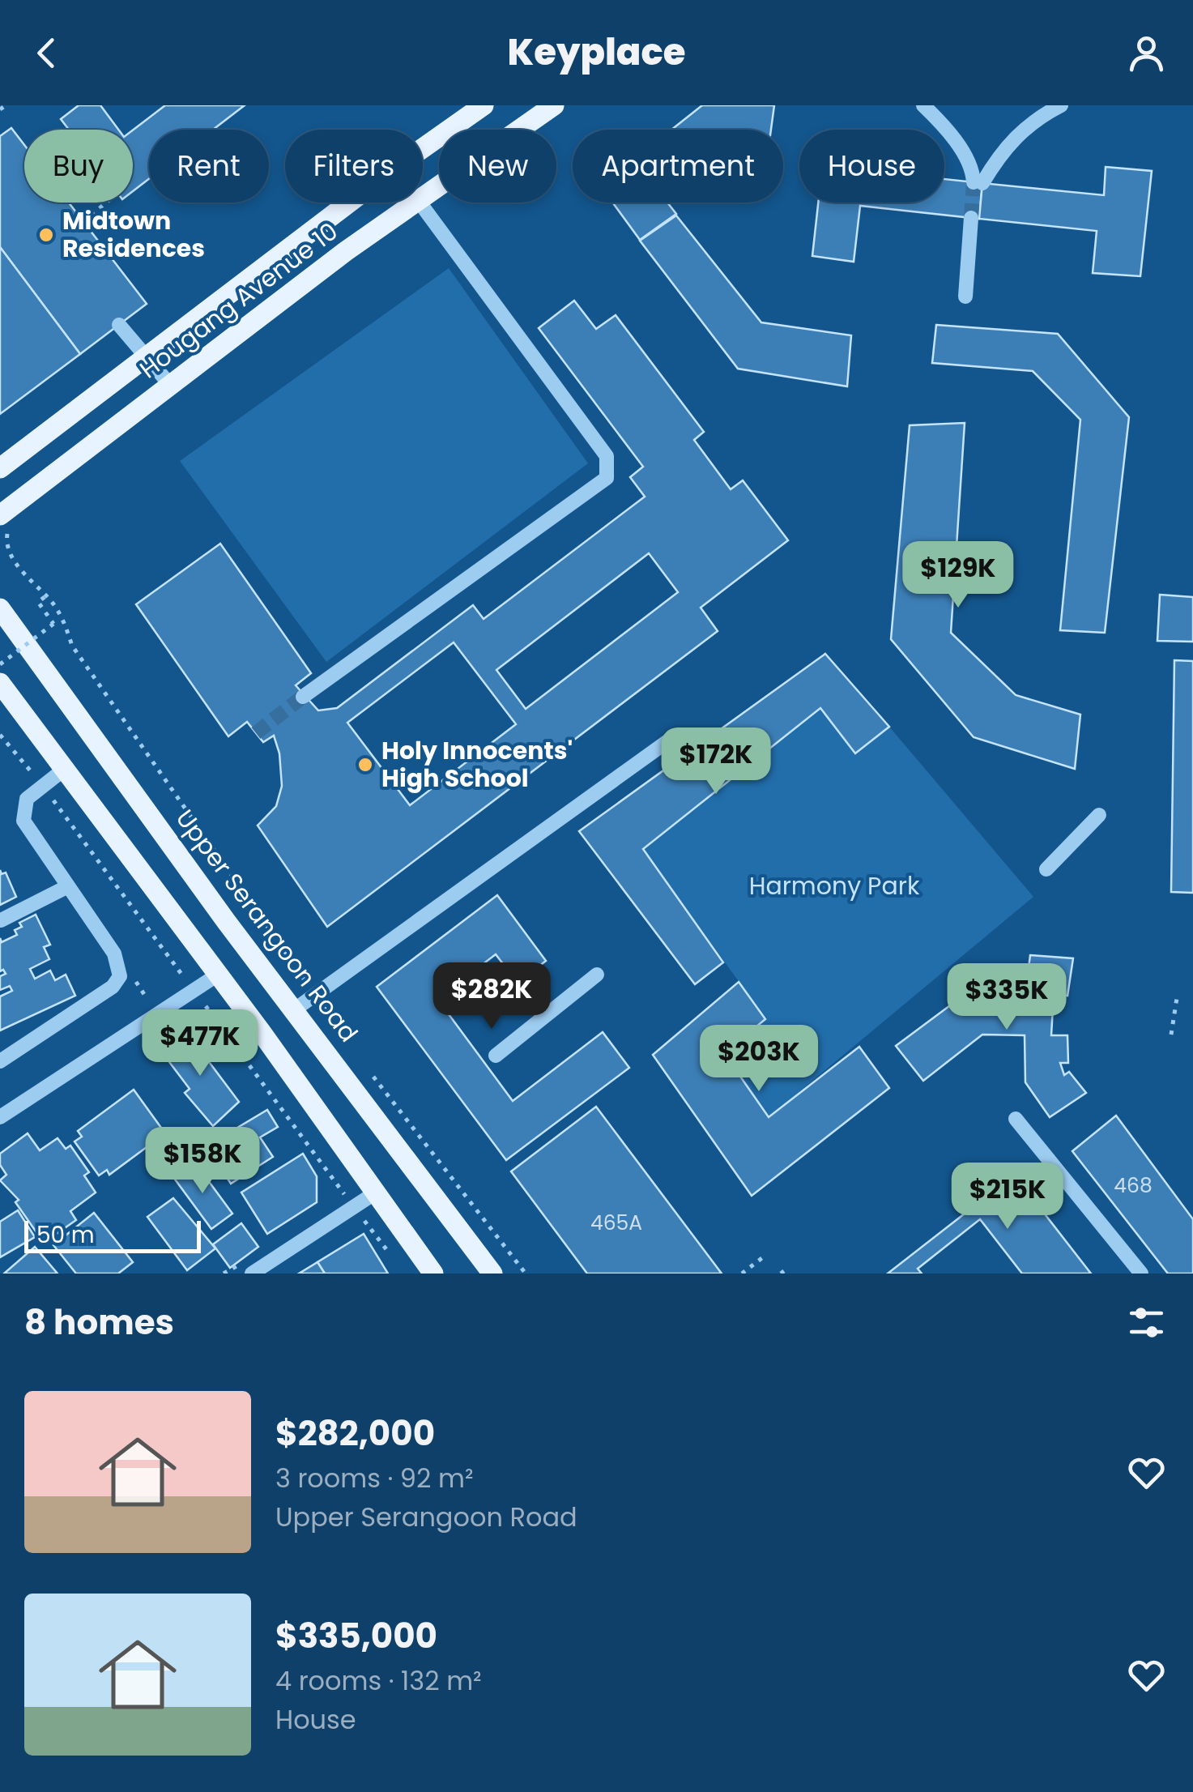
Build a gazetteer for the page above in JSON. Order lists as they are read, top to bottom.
{
  "streets": {
    "main road": ["Hougang Avenue 10", "Upper Serangoon Road"]
  },
  "parks": ["Harmony Park"],
  "places": ["Midtown Residences", "Holy Innocents' High School"],
  "house_numbers": ["468", "465A"],
  "scale_bar": "50 m",
  "page": {
    "header": "Keyplace",
    "chip": [
      "Buy",
      "Rent",
      "Filters",
      "New",
      "Apartment",
      "House"
    ],
    "price": [
      "$129K",
      "$172K",
      "$282K",
      "$335K",
      "$477K",
      "$203K",
      "$158K",
      "$215K"
    ],
    "scale": "50 m",
    "heading": "8 homes",
    "list": [
      {
        "name": "$282,000",
        "note": "3 rooms · 92 m² · Upper Serangoon Road"
      },
      {
        "name": "$335,000",
        "note": "4 rooms · 132 m² · House"
      }
    ]
  }
}
